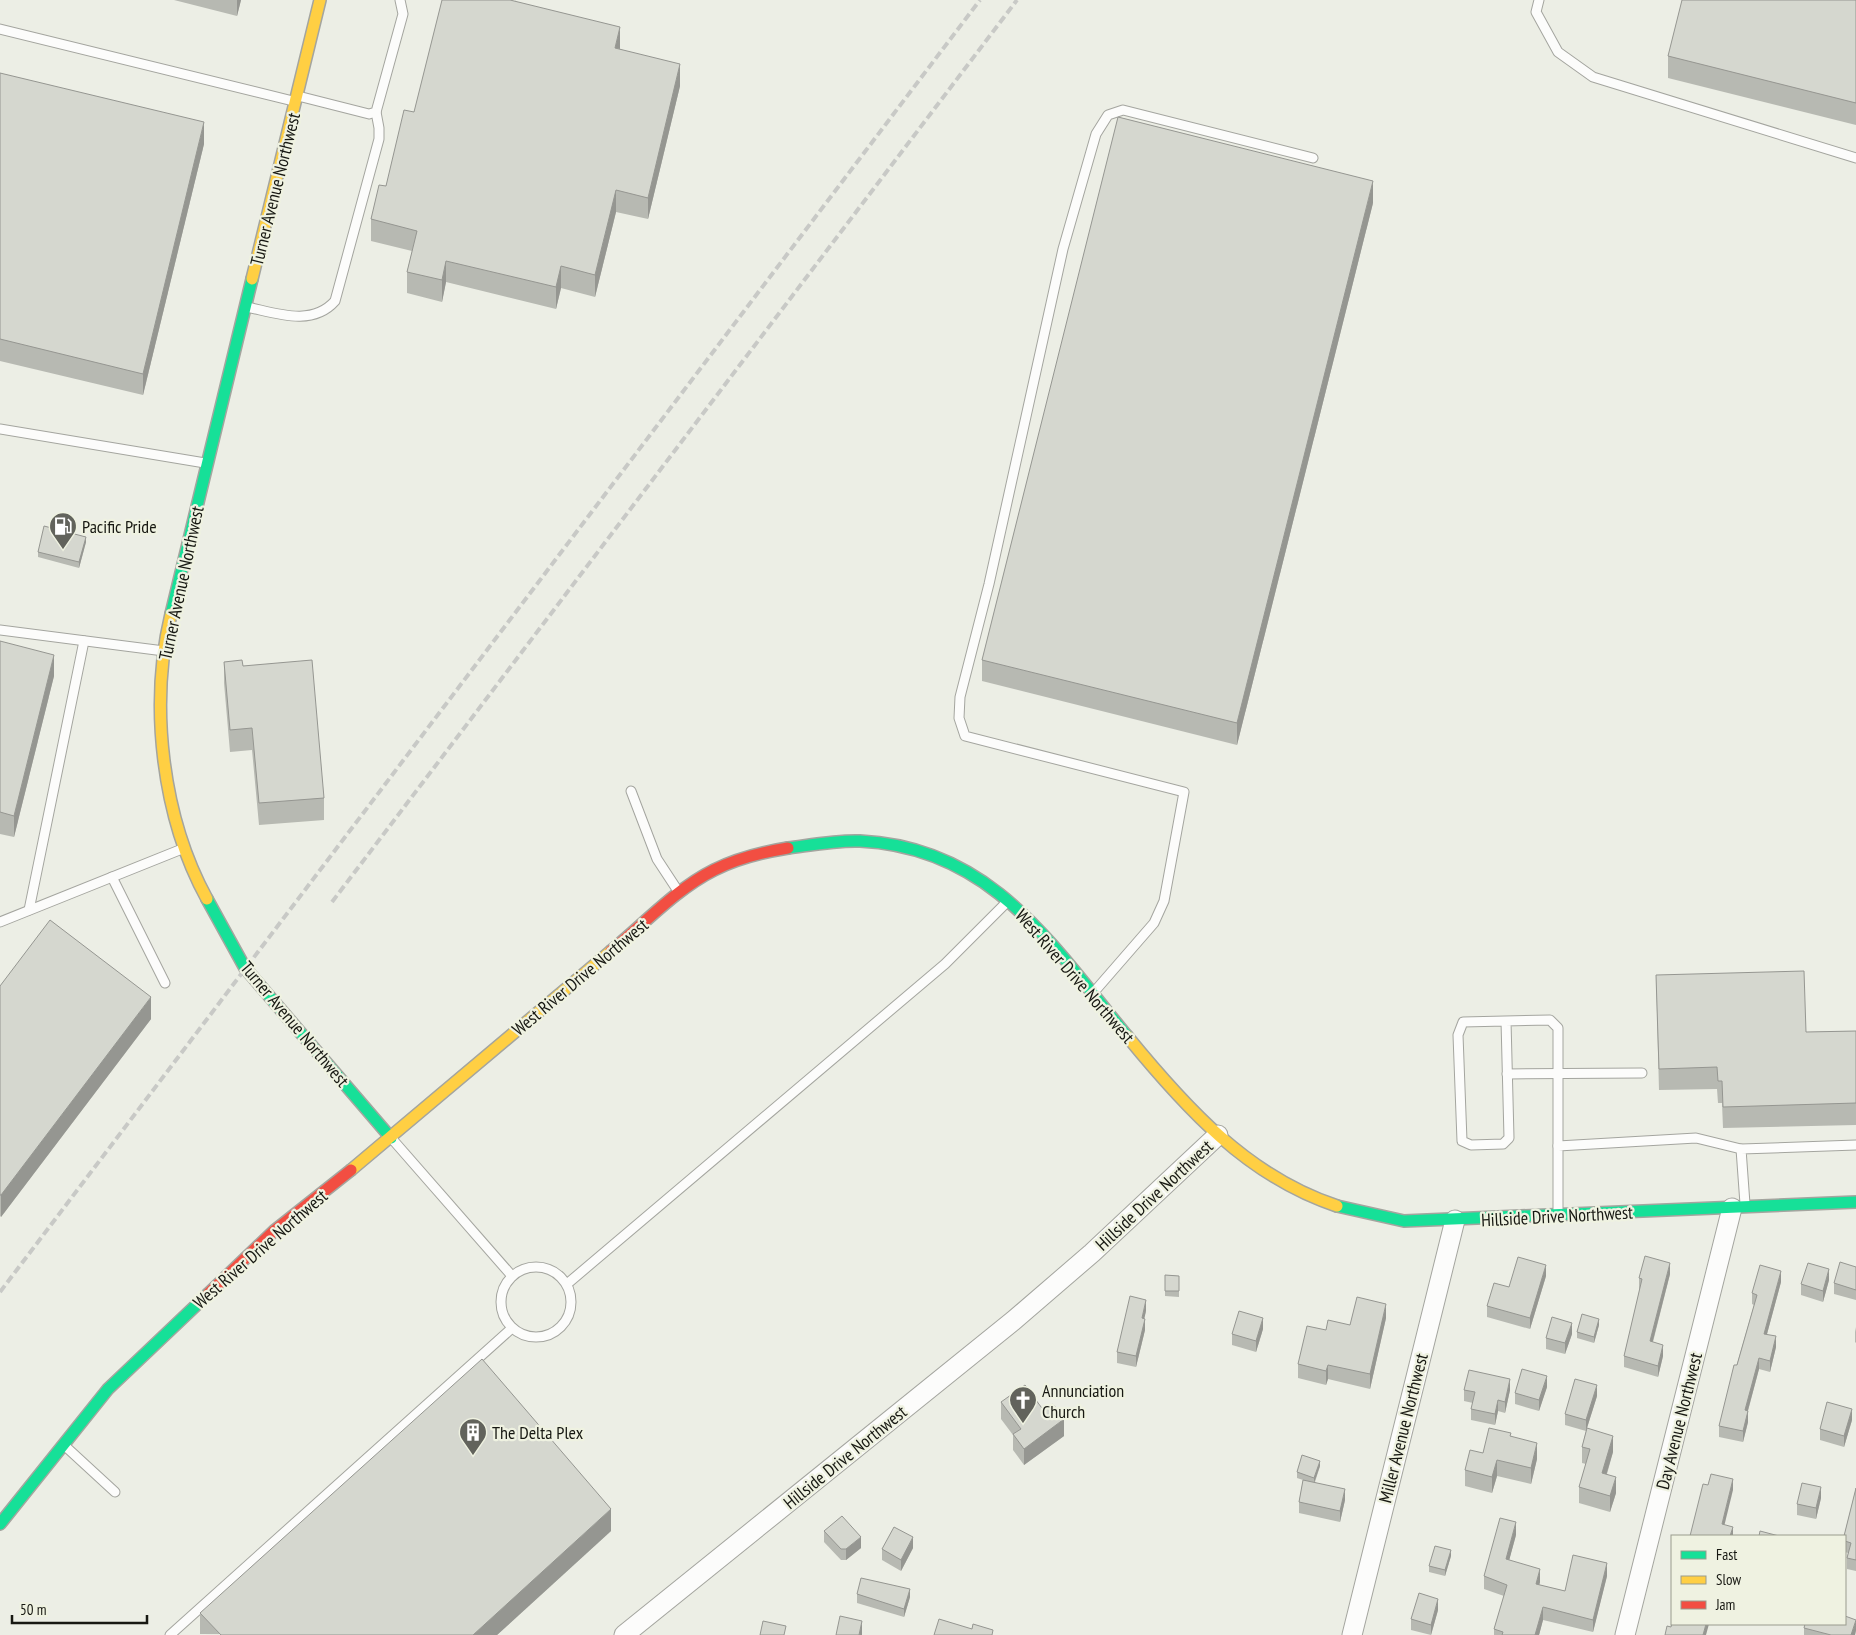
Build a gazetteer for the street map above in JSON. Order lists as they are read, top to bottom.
{
  "streets": {
    "main road": ["Turner Avenue Northwest", "West River Drive Northwest", "Hillside Drive Northwest"],
    "street": ["Day Avenue Northwest", "Miller Avenue Northwest"]
  },
  "crossings": [
    ["Turner Avenue Northwest", "West River Drive Northwest"],
    ["West River Drive Northwest", "Hillside Drive Northwest"],
    ["Hillside Drive Northwest", "Day Avenue Northwest"],
    ["Hillside Drive Northwest", "Miller Avenue Northwest"]
  ],
  "places": {
    "fuel station": ["Pacific Pride"],
    "church": ["Annunciation Church"],
    "building": ["The Delta Plex"]
  },
  "legend": ["Fast", "Slow", "Jam"],
  "scale_bar": "50 m"
}
